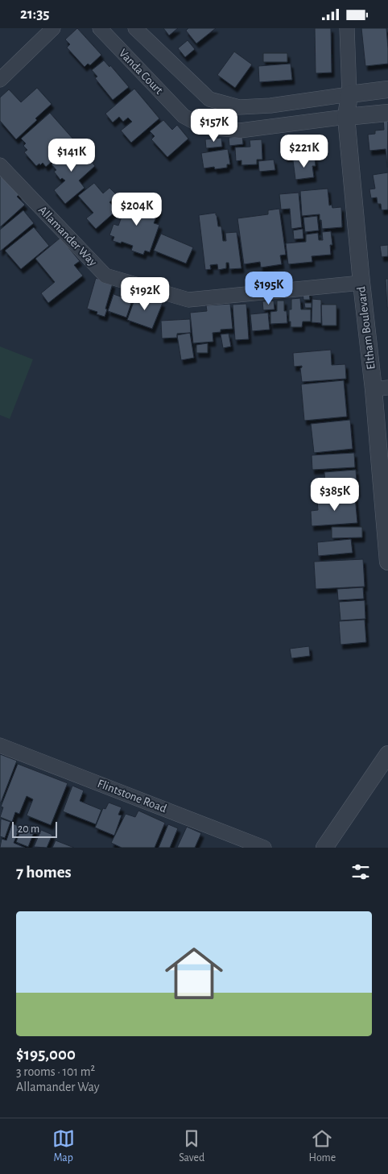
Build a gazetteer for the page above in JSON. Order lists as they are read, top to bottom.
{
  "streets": {
    "street": [
      "Vanda Court",
      "Allamander Way",
      "Eltham Boulevard",
      "Flintstone Road"
    ]
  },
  "crossings": [
    ["Vanda Court", "Eltham Boulevard"],
    ["Allamander Way", "Eltham Boulevard"]
  ],
  "scale_bar": "20 m",
  "page": {
    "status": "21:35",
    "price": [
      "$157K",
      "$221K",
      "$141K",
      "$204K",
      "$195K",
      "$192K",
      "$385K"
    ],
    "scale": "20 m",
    "heading": "7 homes",
    "list": [
      {
        "name": "$195,000",
        "note": "3 rooms · 101 m² · Allamander Way"
      }
    ],
    "tabs": ["Map", "Saved", "Home"]
  }
}
